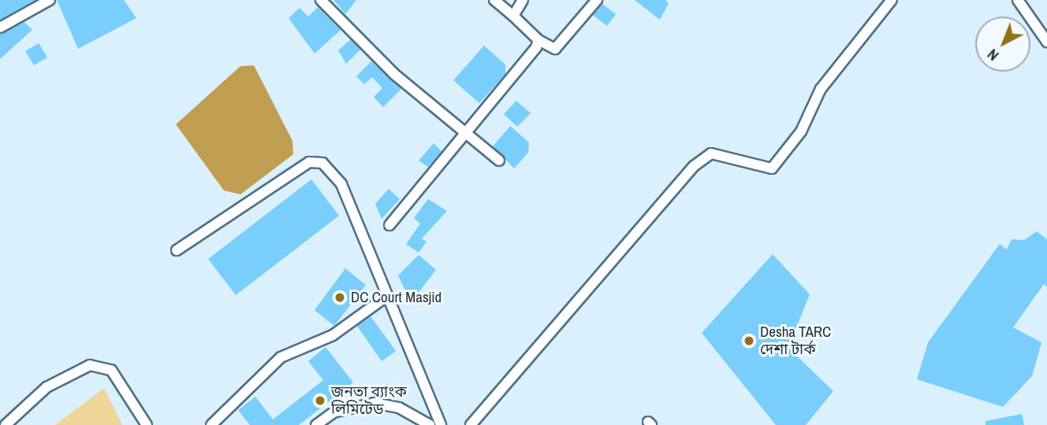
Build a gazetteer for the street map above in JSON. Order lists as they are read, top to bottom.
{
  "places": ["DC Court Masjid", "Desha TARC দেশা টার্ক", "জনতা ব্যাংক লিমিটেড"],
  "north": "bottom left"
}
